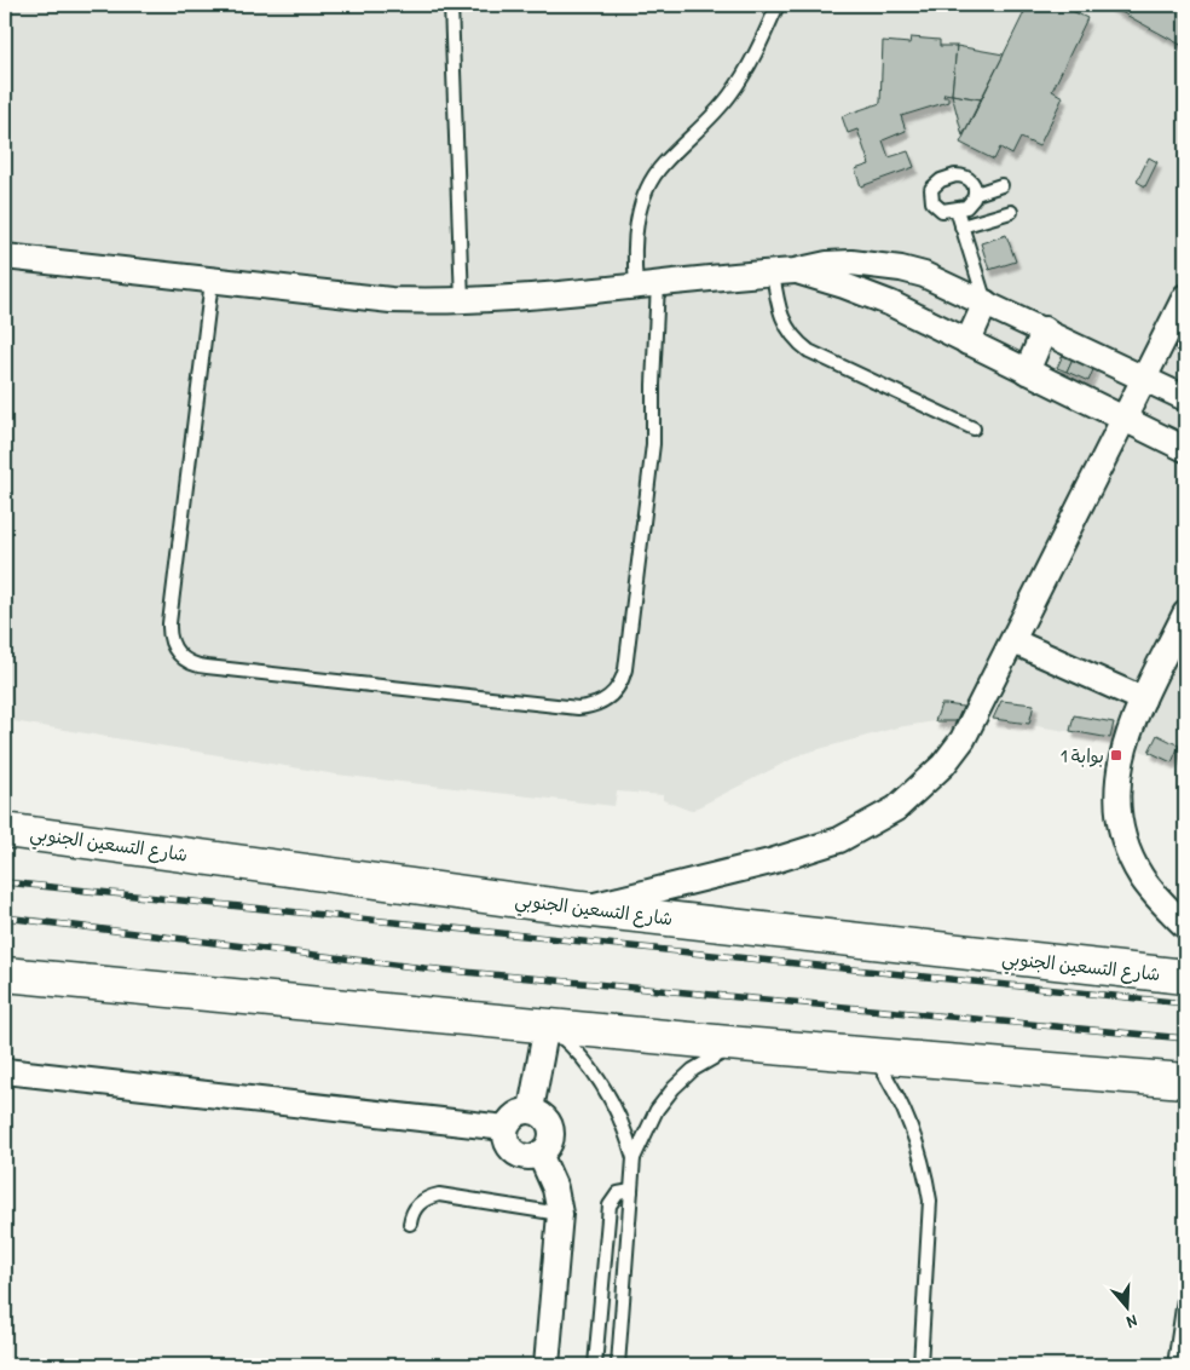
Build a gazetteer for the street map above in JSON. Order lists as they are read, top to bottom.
{
  "streets": {
    "main road": ["شارع التسعين الجنوبي"]
  },
  "places": {
    "transit": ["بوابة 1"]
  },
  "north": "bottom"
}
